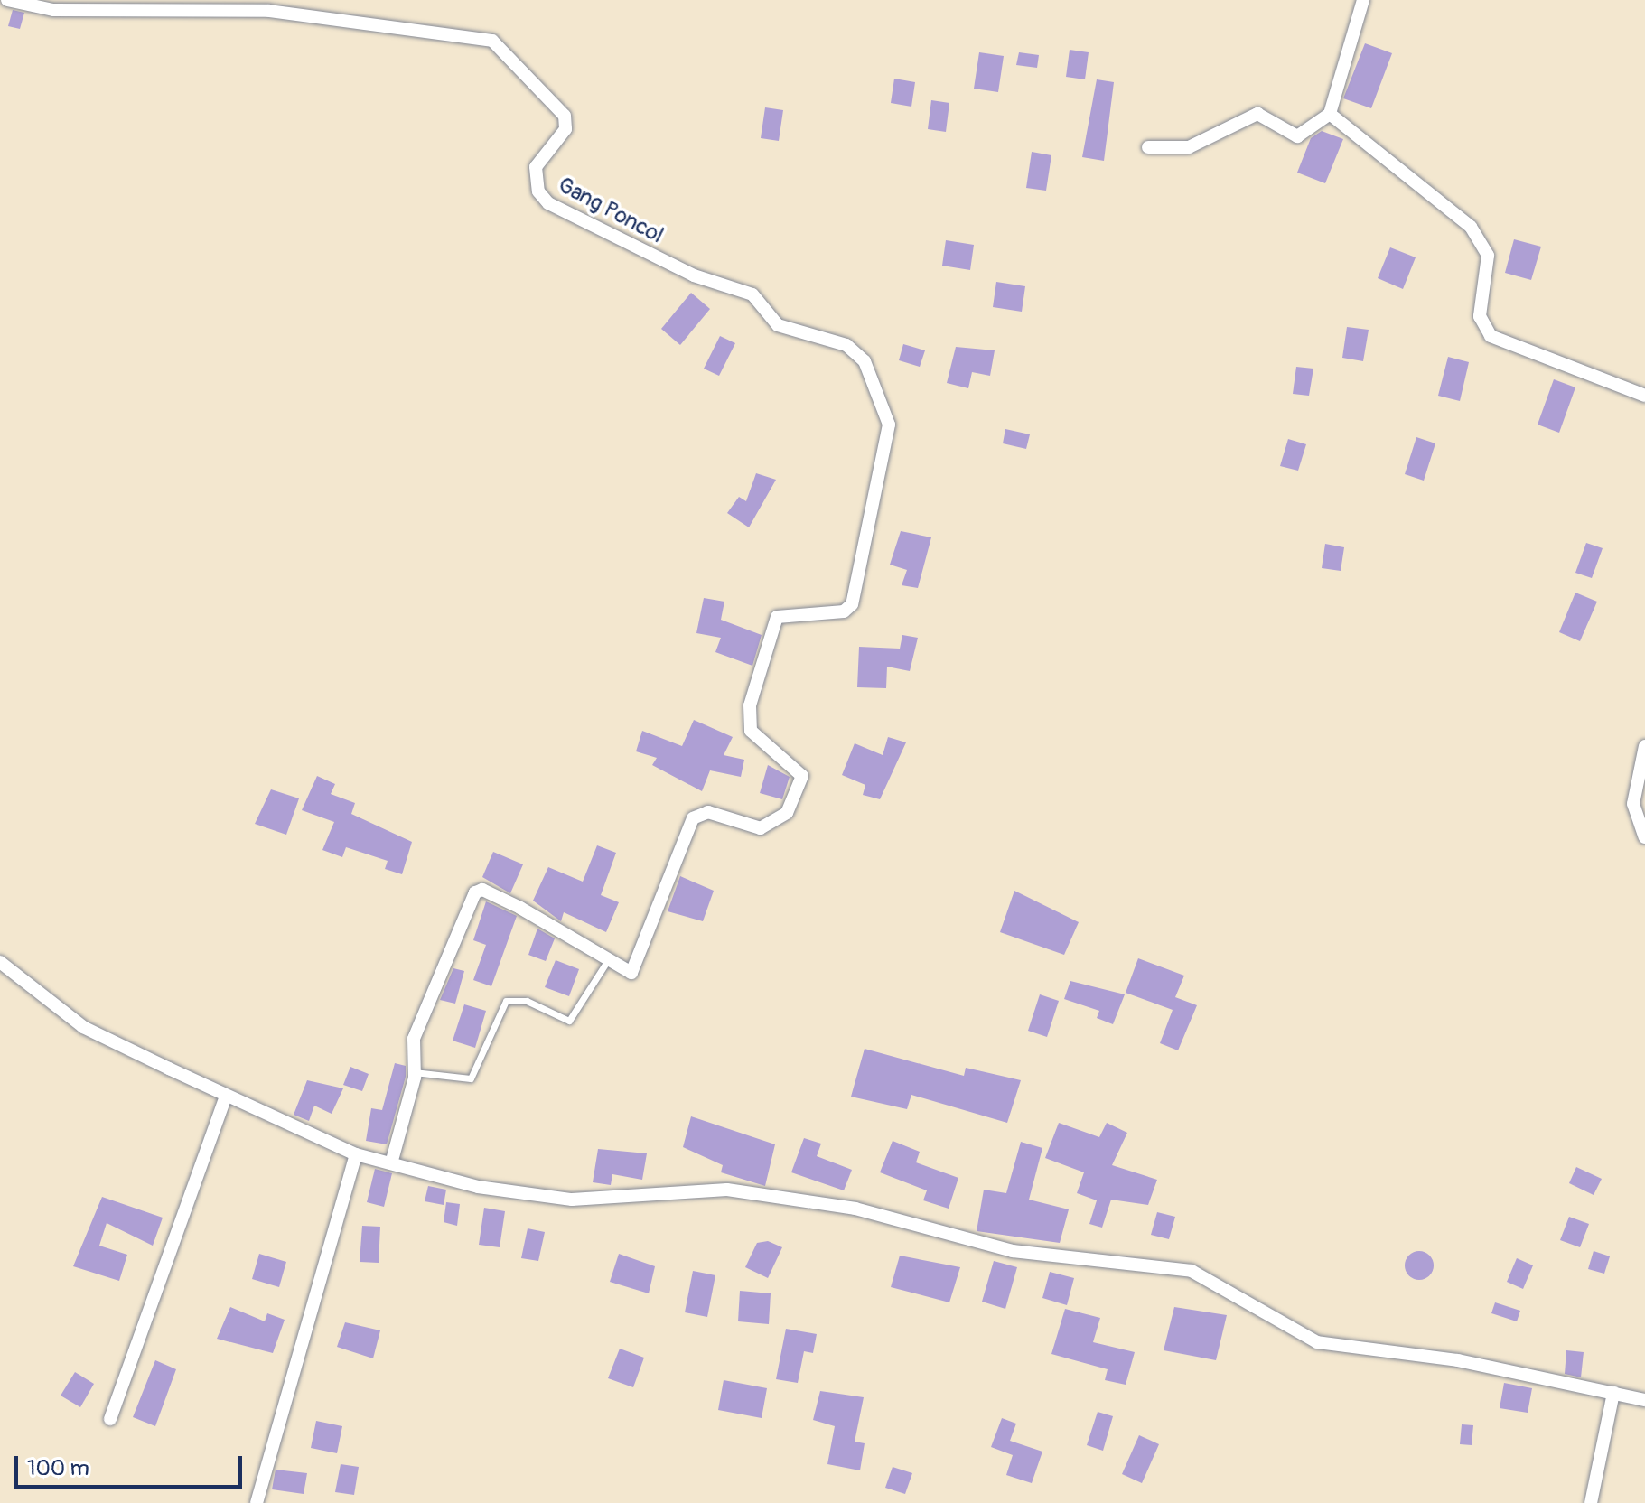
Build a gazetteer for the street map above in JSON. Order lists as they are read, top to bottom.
{
  "streets": {
    "street": ["Gang Poncol"]
  },
  "scale_bar": "100 m"
}
